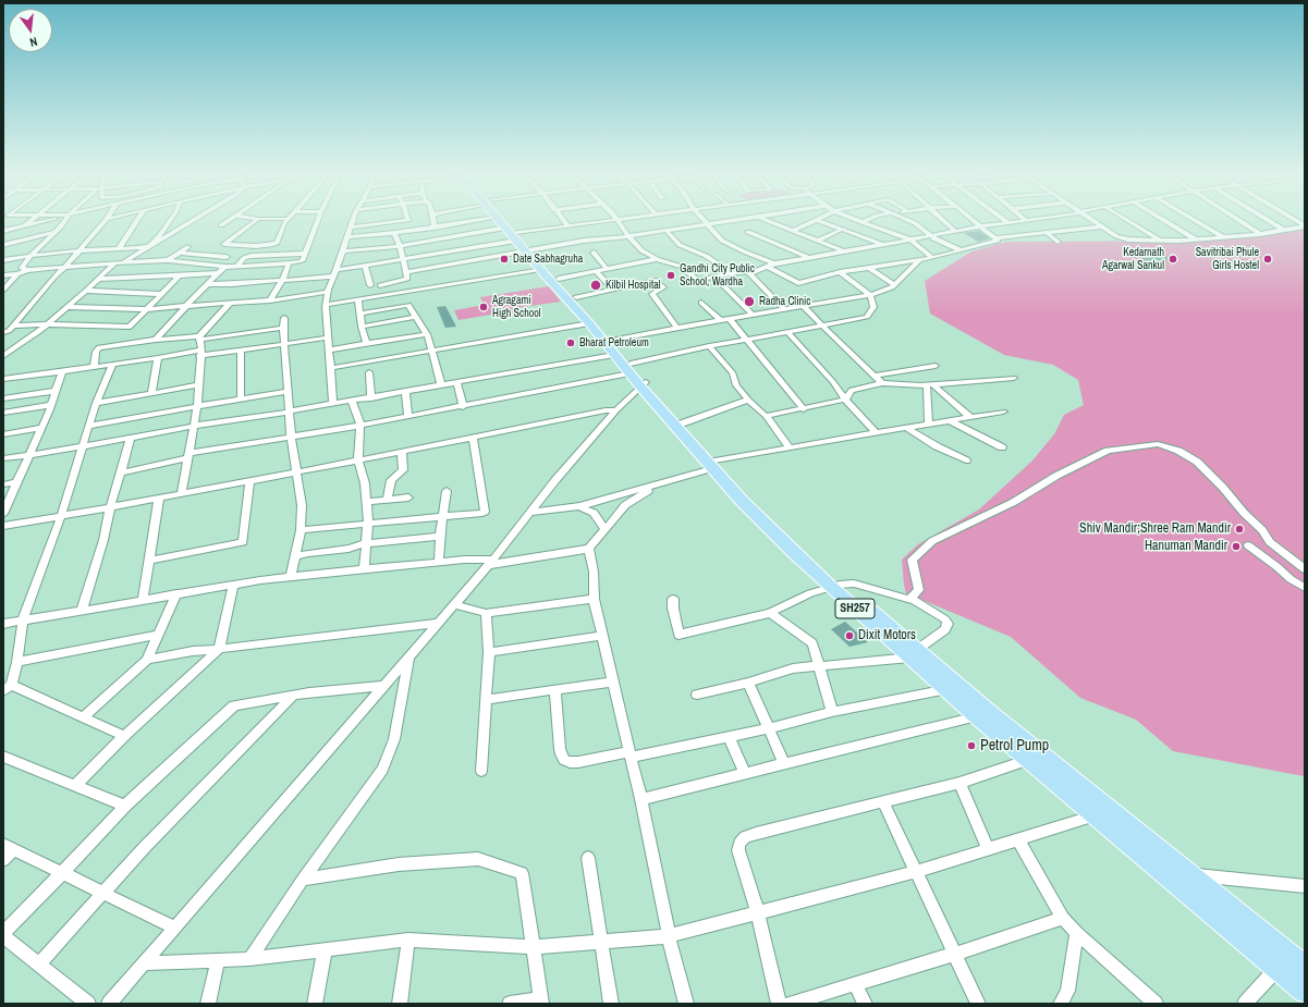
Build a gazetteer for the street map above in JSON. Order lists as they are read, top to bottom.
{
  "streets": {
    "main road": ["SH257"]
  },
  "places": [
    "Date Sabhagruha",
    "Kedarnath Agarwal Sankul",
    "Savitribai Phule Girls Hostel",
    "Gandhi City Public School, Wardha",
    "Kilbil Hospital",
    "Radha Clinic",
    "Agragami High School",
    "Bharat Petroleum",
    "Shiv Mandir;Shree Ram Mandir",
    "Hanuman Mandir",
    "Dixit Motors",
    "Petrol Pump"
  ],
  "north": "bottom"
}
